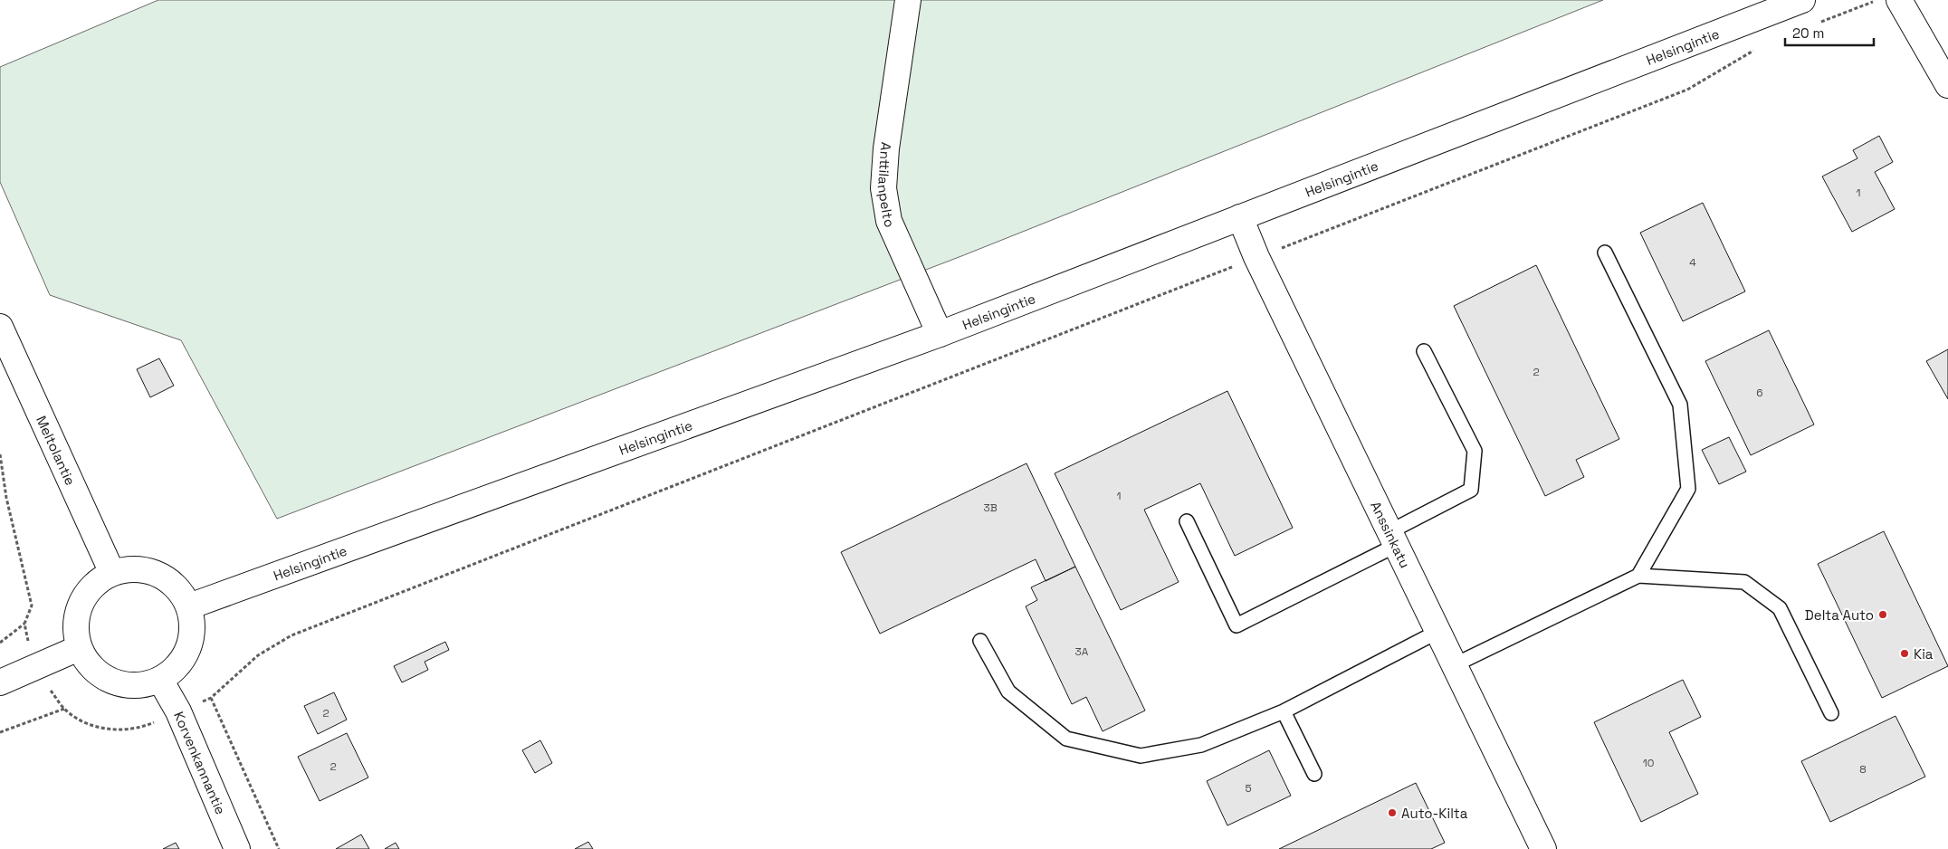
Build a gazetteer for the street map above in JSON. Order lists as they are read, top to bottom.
{
  "streets": {
    "main road": [
      "Helsingintie",
      "Anttilanpelto",
      "Meltolantie",
      "Anssinkatu",
      "Korvenkannantie"
    ]
  },
  "crossings": [
    ["Helsingintie", "Anttilanpelto"],
    ["Helsingintie", "Meltolantie"],
    ["Helsingintie", "Anssinkatu"],
    ["Helsingintie", "Korvenkannantie"],
    ["Meltolantie", "Korvenkannantie"]
  ],
  "places": ["Delta Auto", "Kia", "Auto-Kilta"],
  "house_numbers": [
    "1",
    "4",
    "2",
    "6",
    "1",
    "3B",
    "3A",
    "2",
    "10",
    "2",
    "8",
    "5"
  ],
  "scale_bar": "20 m"
}
